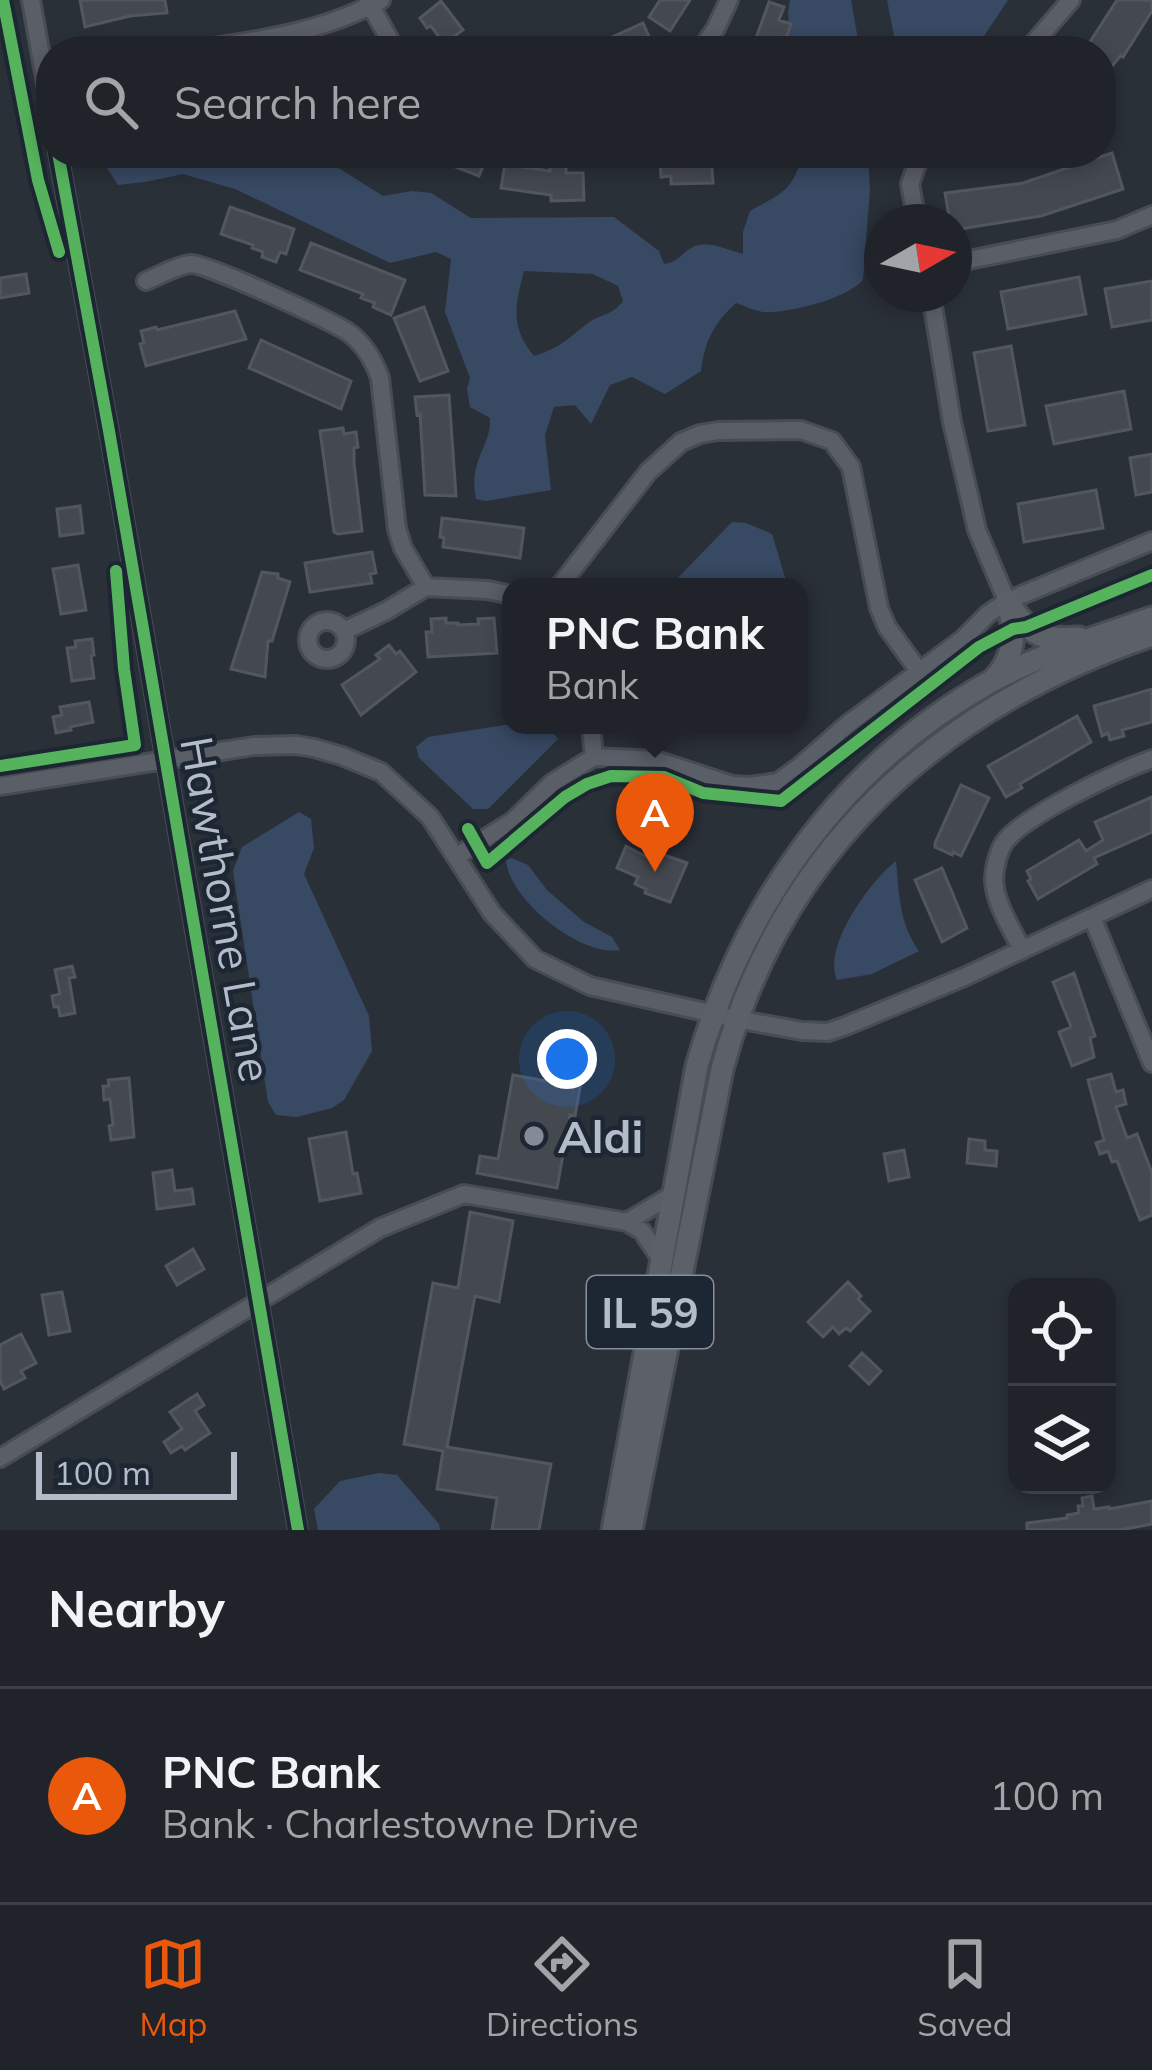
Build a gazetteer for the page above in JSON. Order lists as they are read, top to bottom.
{
  "streets": {
    "main road": ["IL 59"],
    "street": ["Hawthorne Lane"]
  },
  "places": ["Aldi"],
  "scale_bar": "100 m",
  "north": "right",
  "page": {
    "search": "Search here",
    "popup": ["PNC Bank", "Bank"],
    "pins": "A",
    "scale": "100 m",
    "heading": "Nearby",
    "list": [
      {
        "mark": "A",
        "name": "PNC Bank",
        "note": "Bank · Charlestowne Drive",
        "value": "100 m"
      }
    ],
    "nav": ["Map", "Directions", "Saved"]
  }
}
